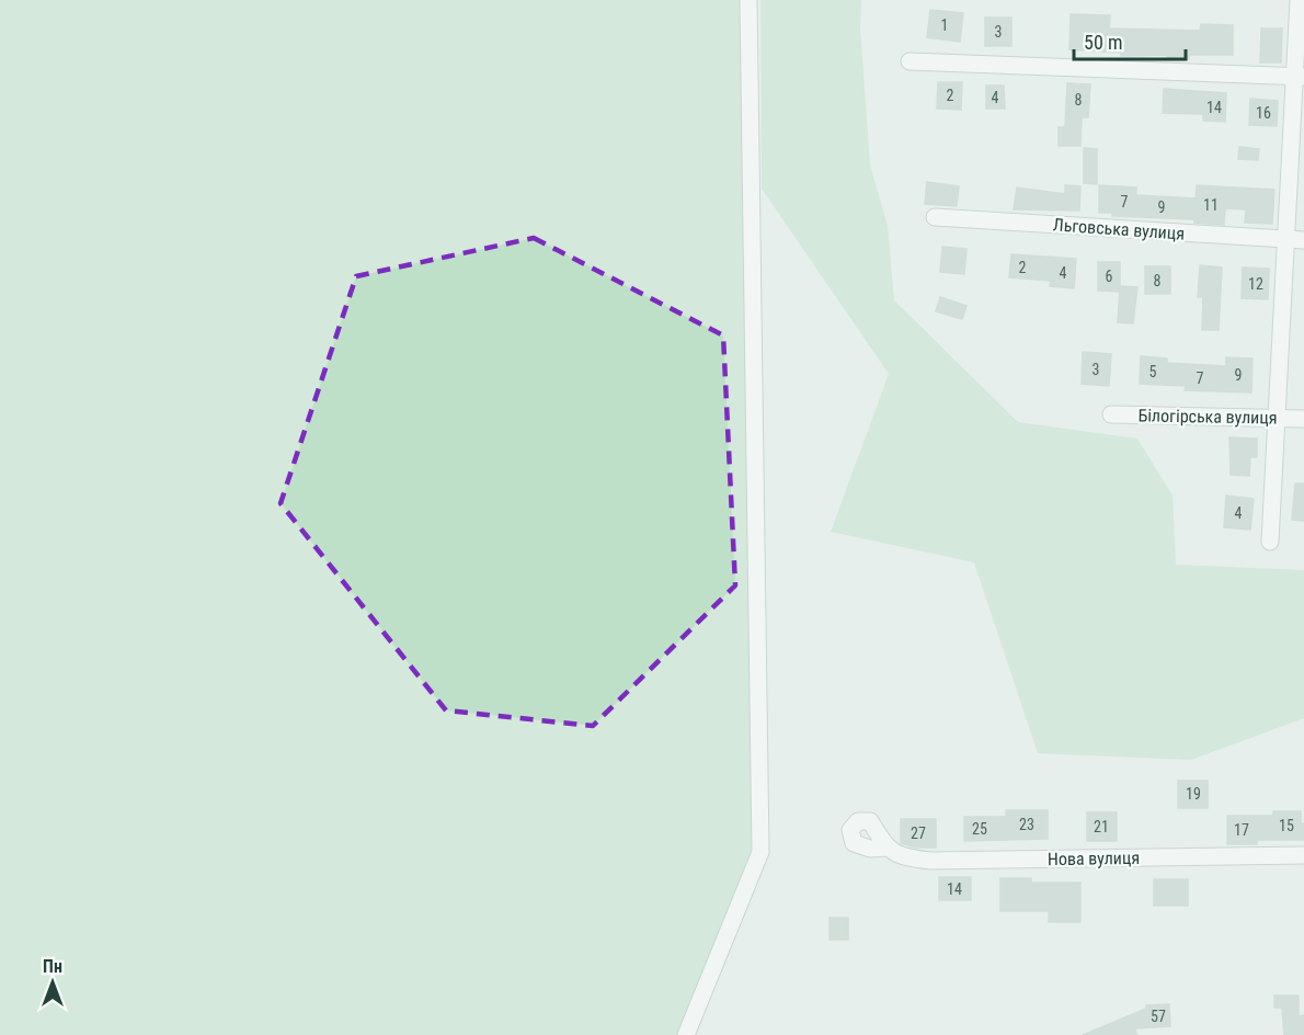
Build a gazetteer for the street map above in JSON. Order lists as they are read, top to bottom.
{
  "streets": {
    "street": ["Льговська вулиця", "Білогірська вулиця", "Нова вулиця"]
  },
  "house_numbers": [
    "1",
    "3",
    "2",
    "4",
    "8",
    "14",
    "16",
    "7",
    "11",
    "9",
    "2",
    "4",
    "6",
    "8",
    "12",
    "3",
    "5",
    "9",
    "7",
    "4",
    "19",
    "23",
    "15",
    "21",
    "25",
    "17",
    "27",
    "14",
    "57"
  ],
  "scale_bar": "50 m",
  "north": "top"
}
